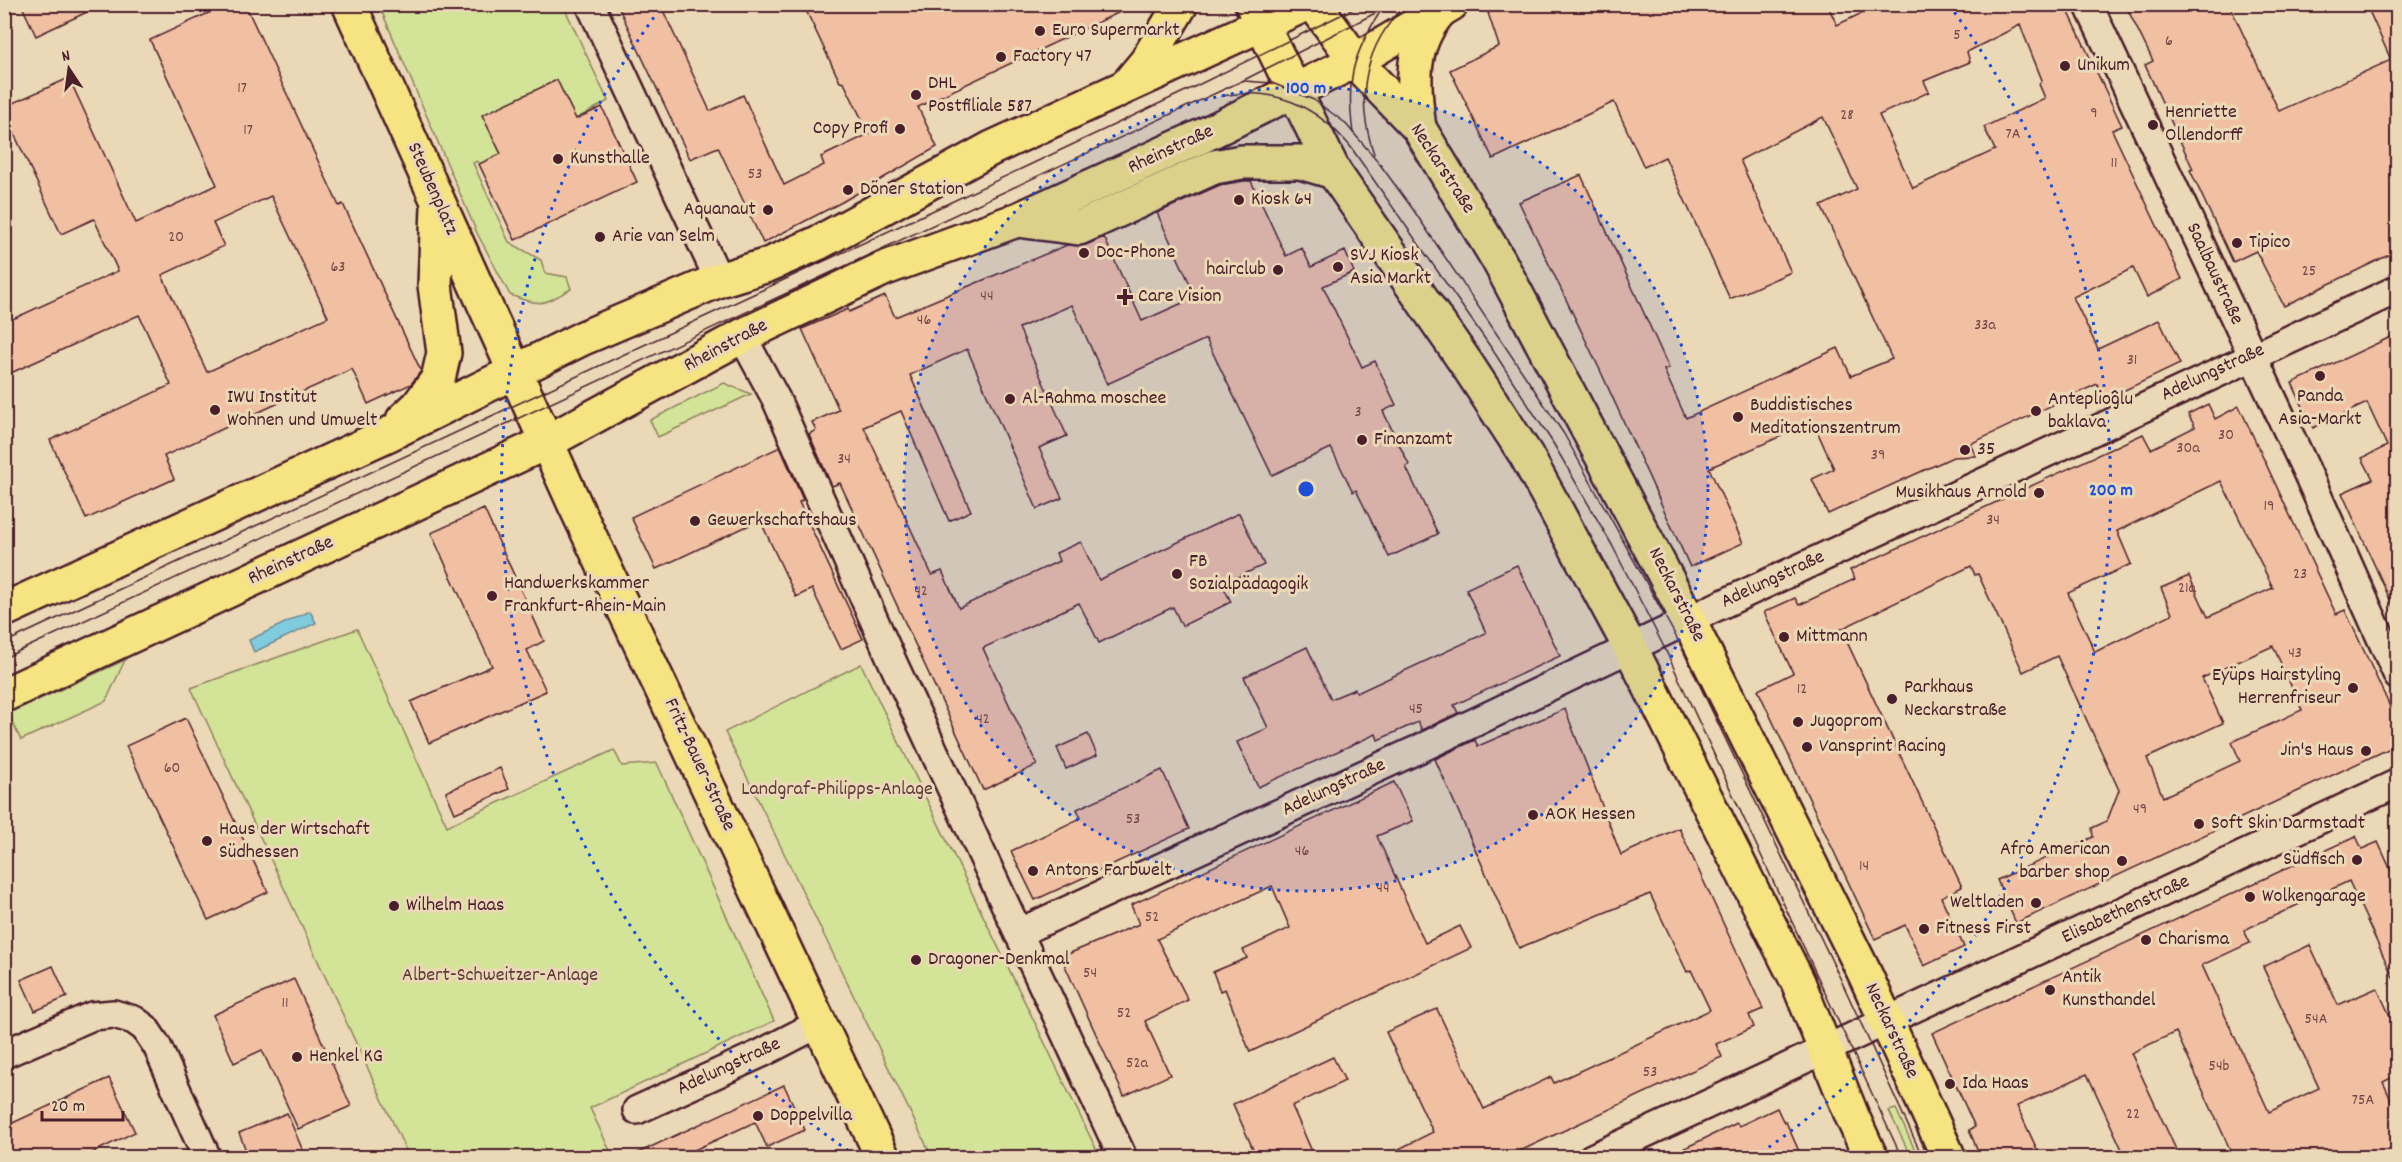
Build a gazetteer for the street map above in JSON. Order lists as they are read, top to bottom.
{
  "streets": {
    "main road": [
      "Rheinstraße",
      "Neckarstraße",
      "Steubenplatz",
      "Fritz-Bauer-Straße"
    ],
    "street": ["Saalbaustraße", "Adelungstraße", "Elisabethenstraße"]
  },
  "crossings": [
    ["Rheinstraße", "Neckarstraße"],
    ["Rheinstraße", "Fritz-Bauer-Straße"],
    ["Neckarstraße", "Adelungstraße"],
    ["Neckarstraße", "Elisabethenstraße"],
    ["Steubenplatz", "Fritz-Bauer-Straße"],
    ["Saalbaustraße", "Adelungstraße"],
    ["Adelungstraße", "Fritz-Bauer-Straße"]
  ],
  "parks": ["Landgraf-Philipps-Anlage", "Albert-Schweitzer-Anlage"],
  "places": {
    "other": [
      "Euro Supermarkt",
      "Factory 47",
      "Unikum",
      "DHL Postfiliale 587",
      "Henriette Ollendorff",
      "Copy Profi",
      "Kunsthalle",
      "Döner Station",
      "Kiosk 64",
      "Aquanaut",
      "Arie van Selm",
      "Tipico",
      "Doc-Phone",
      "SVJ Kiosk Asia Markt",
      "hairclub",
      "Panda Asia-Markt",
      "Al-Rahma moschee",
      "IWU Institut Wohnen und Umwelt",
      "Anteplioĝlu baklava",
      "Buddistisches Meditationszentrum",
      "Finanzamt",
      "35",
      "Musikhaus Arnold",
      "Gewerkschaftshaus",
      "FB Sozialpädagogik",
      "Handwerkskammer Frankfurt-Rhein-Main",
      "Mittmann",
      "Eyüps Hairstyling Herrenfriseur",
      "Parkhaus Neckarstraße",
      "Jugoprom",
      "Vansprint Racing",
      "Jin's Haus",
      "AOK Hessen",
      "Soft Skin Darmstadt",
      "Haus der Wirtschaft Südhessen",
      "Südfisch",
      "Afro American barber shop",
      "Antons Farbwelt",
      "Wolkengarage",
      "Weltladen",
      "Wilhelm Haas",
      "Fitness First",
      "Charisma",
      "Dragoner-Denkmal",
      "Antik Kunsthandel",
      "Henkel KG",
      "Ida Haas",
      "Doppelvilla"
    ],
    "health": ["Care Vision"]
  },
  "house_numbers": [
    "5",
    "6",
    "17",
    "9",
    "28",
    "17",
    "7A",
    "11",
    "53",
    "20",
    "63",
    "25",
    "44",
    "46",
    "33a",
    "31",
    "3",
    "30",
    "30a",
    "39",
    "34",
    "19",
    "34",
    "23",
    "21a",
    "42",
    "43",
    "12",
    "45",
    "42",
    "60",
    "49",
    "53",
    "46",
    "14",
    "44",
    "52",
    "54",
    "11",
    "52",
    "54A",
    "52a",
    "54b",
    "53",
    "75A",
    "22"
  ],
  "scale_bar": "20 m",
  "north": "top",
  "rings": ["100 m", "200 m"]
}
